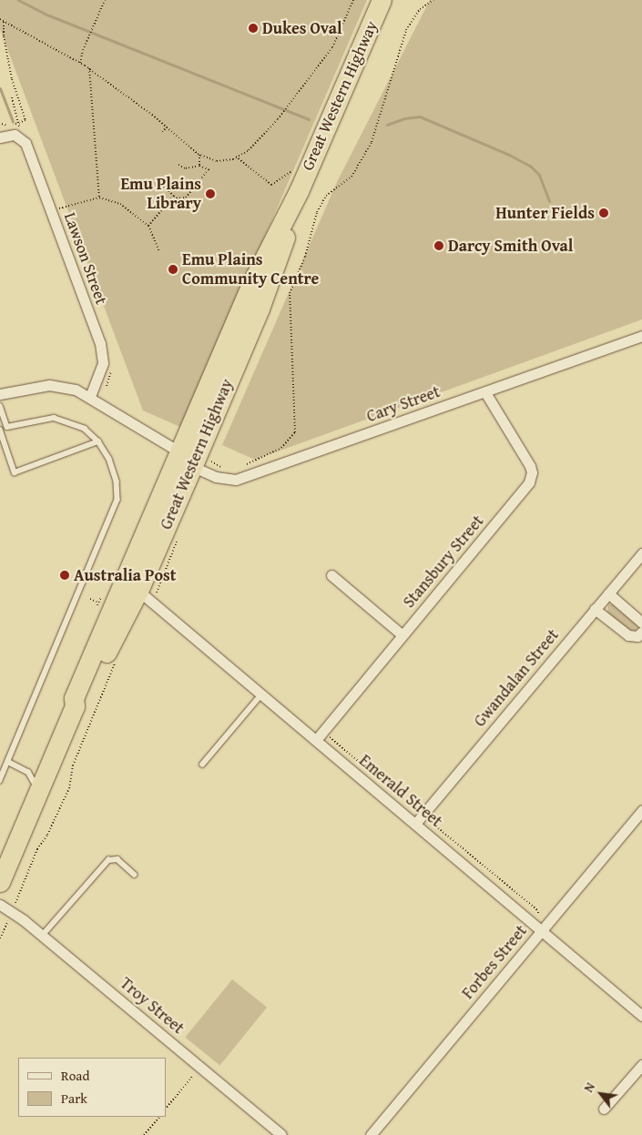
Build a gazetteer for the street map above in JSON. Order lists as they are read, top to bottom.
{
  "streets": {
    "highway": ["Great Western Highway"],
    "street": [
      "Lawson Street",
      "Cary Street",
      "Stansbury Street",
      "Gwandalan Street",
      "Emerald Street",
      "Forbes Street",
      "Troy Street"
    ]
  },
  "crossings": [
    ["Great Western Highway", "Cary Street"],
    ["Great Western Highway", "Emerald Street"],
    ["Lawson Street", "Cary Street"],
    ["Cary Street", "Stansbury Street"],
    ["Stansbury Street", "Emerald Street"],
    ["Gwandalan Street", "Emerald Street"],
    ["Emerald Street", "Forbes Street"]
  ],
  "places": [
    "Dukes Oval",
    "Emu Plains Library",
    "Hunter Fields",
    "Darcy Smith Oval",
    "Emu Plains Community Centre",
    "Australia Post"
  ],
  "legend": ["Road", "Park"],
  "north": "top left"
}
